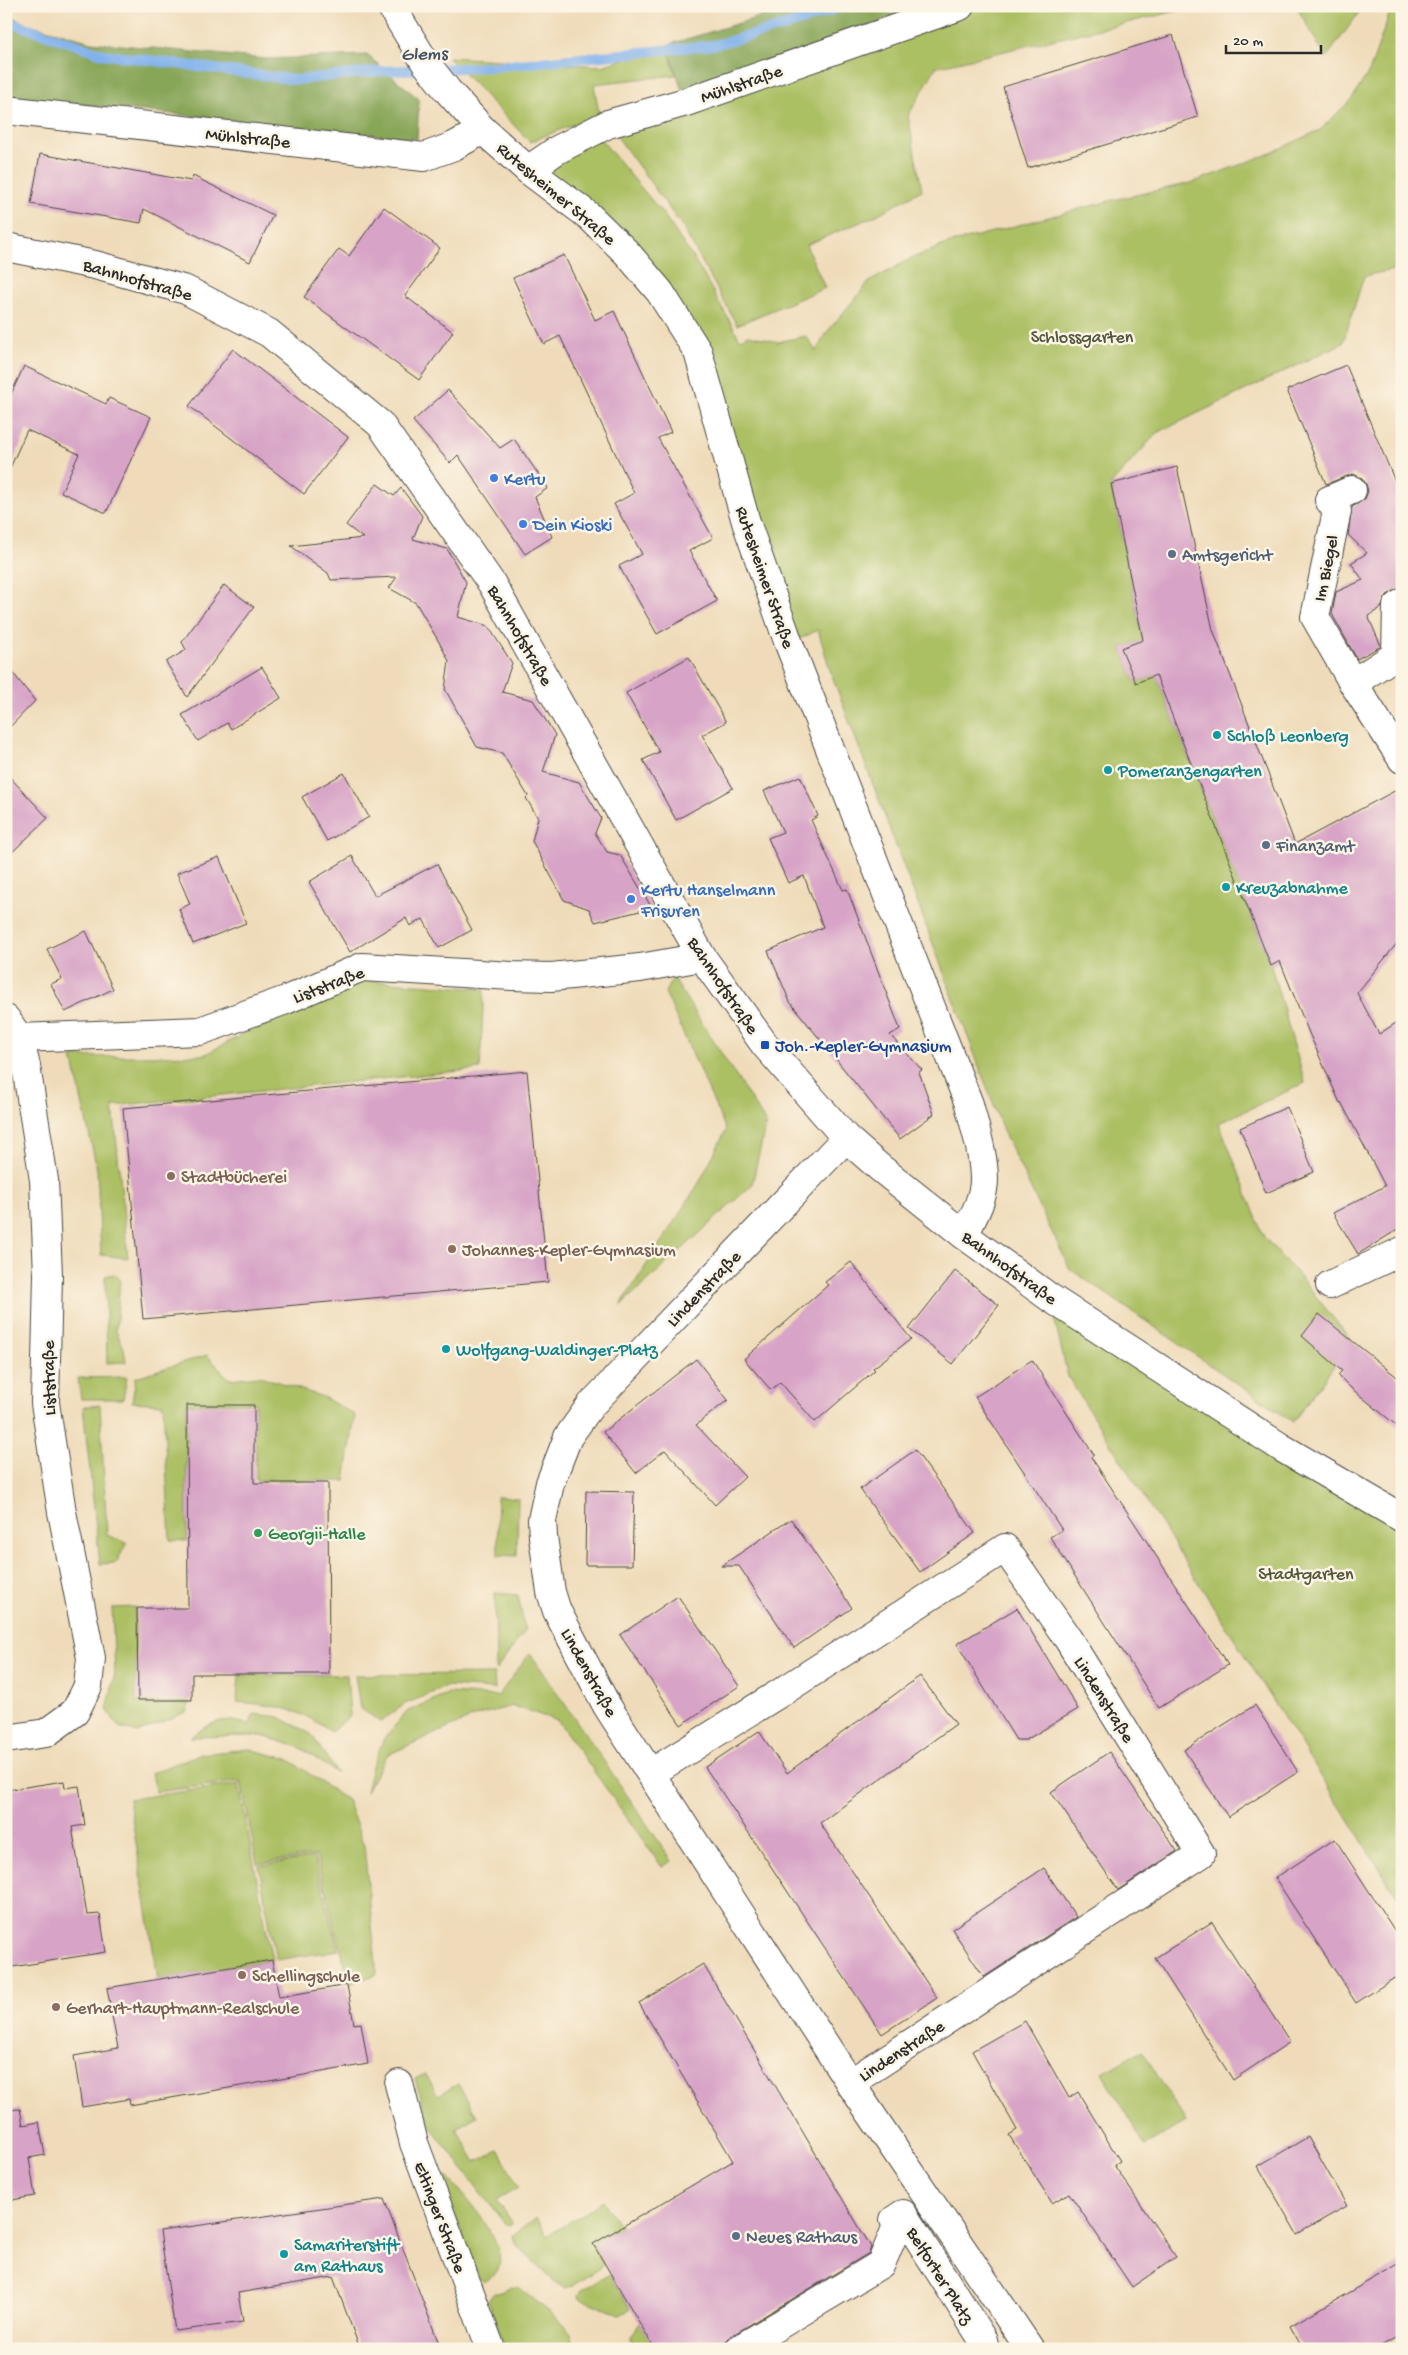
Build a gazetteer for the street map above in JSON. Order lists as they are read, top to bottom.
{
  "streets": {
    "street": [
      "Mühlstraße",
      "Rutesheimer Straße",
      "Bahnhofstraße",
      "Im Biegel",
      "Liststraße",
      "Lindenstraße",
      "Eltinger Straße",
      "Belforter Platz"
    ]
  },
  "crossings": [
    ["Mühlstraße", "Rutesheimer Straße"],
    ["Rutesheimer Straße", "Bahnhofstraße"],
    ["Bahnhofstraße", "Liststraße"],
    ["Bahnhofstraße", "Lindenstraße"]
  ],
  "water": ["Glems"],
  "parks": ["Schlossgarten", "Stadtgarten"],
  "places": {
    "other": [
      "Kertu",
      "Dein Kioski",
      "Amtsgericht",
      "Schloß Leonberg",
      "Pomeranzengarten",
      "Finanzamt",
      "Kreuzabnahme",
      "Kertu Hanselmann Frisuren",
      "Stadtbücherei",
      "Johannes-Kepler-Gymnasium",
      "Wolfgang-Waldinger-Platz",
      "Georgii-Halle",
      "Schellingschule",
      "Gerhart-Hauptmann-Realschule",
      "Neues Rathaus",
      "Samariterstift am Rathaus"
    ],
    "transit": ["Joh.-Kepler-Gymnasium"]
  },
  "scale_bar": "20 m"
}
